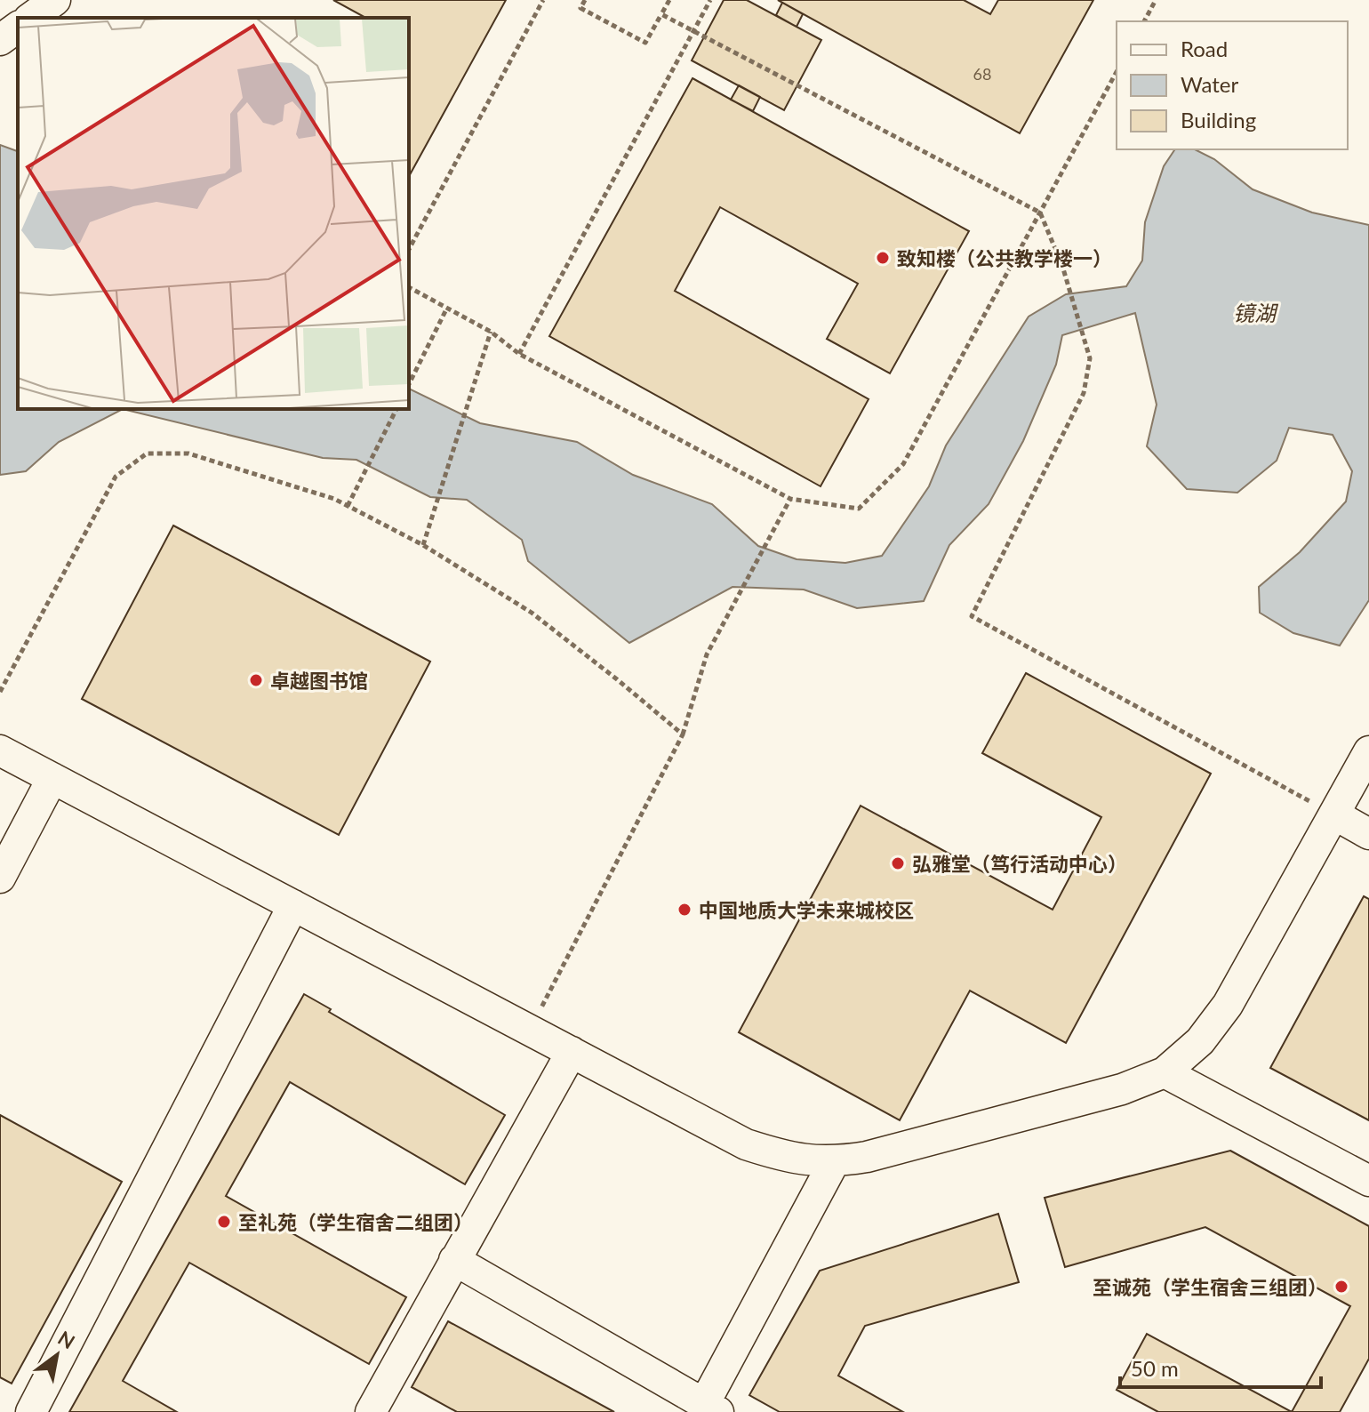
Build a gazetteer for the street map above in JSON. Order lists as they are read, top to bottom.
{
  "water": ["镜湖"],
  "places": [
    "致知楼（公共教学楼一）",
    "卓越图书馆",
    "弘雅堂（笃行活动中心）",
    "中国地质大学未来城校区",
    "至礼苑（学生宿舍二组团）",
    "至诚苑（学生宿舍三组团）"
  ],
  "house_numbers": ["68"],
  "legend": ["Road", "Water", "Building"],
  "scale_bar": "50 m",
  "north": "top right"
}
